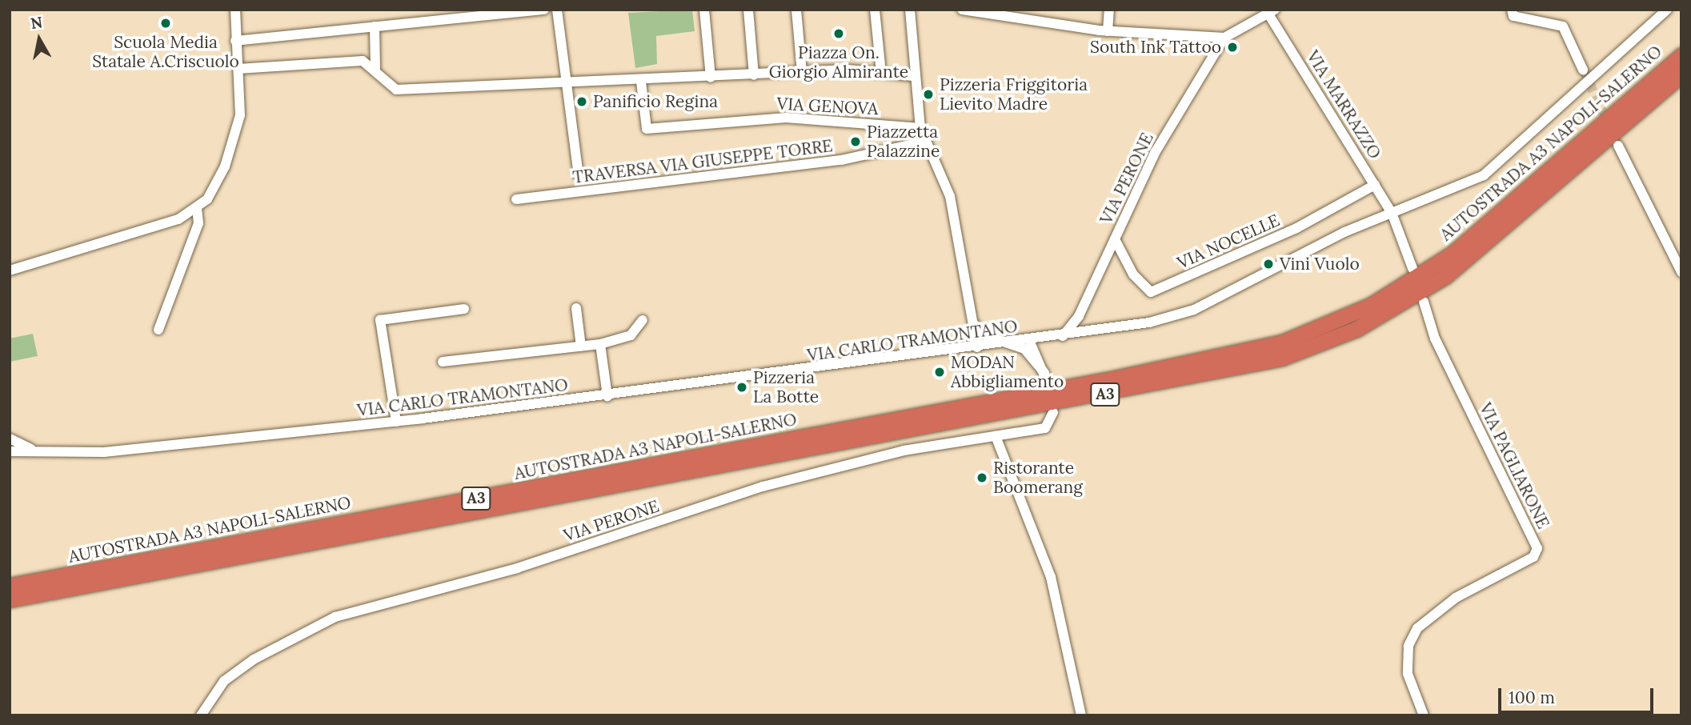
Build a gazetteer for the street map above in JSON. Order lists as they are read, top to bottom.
{
  "streets": {
    "highway": ["AUTOSTRADA A3 NAPOLI-SALERNO", "A3"],
    "street": [
      "VIA MARRAZZO",
      "VIA GENOVA",
      "TRAVERSA VIA GIUSEPPE TORRE",
      "VIA PERONE",
      "VIA NOCELLE",
      "VIA CARLO TRAMONTANO",
      "VIA PAGLIARONE"
    ]
  },
  "crossings": [
    ["VIA MARRAZZO", "VIA NOCELLE"],
    ["VIA MARRAZZO", "VIA CARLO TRAMONTANO"],
    ["VIA PERONE", "VIA NOCELLE"],
    ["VIA PERONE", "VIA CARLO TRAMONTANO"]
  ],
  "places": [
    "Scuola Media Statale A.Criscuolo",
    "Piazza On. Giorgio Almirante",
    "South Ink Tattoo",
    "Pizzeria Friggitoria Lievito Madre",
    "Panificio Regina",
    "Piazzetta Palazzine",
    "Vini Vuolo",
    "MODAN Abbigliamento",
    "Pizzeria La Botte",
    "Ristorante Boomerang"
  ],
  "scale_bar": "100 m",
  "north": "top"
}
